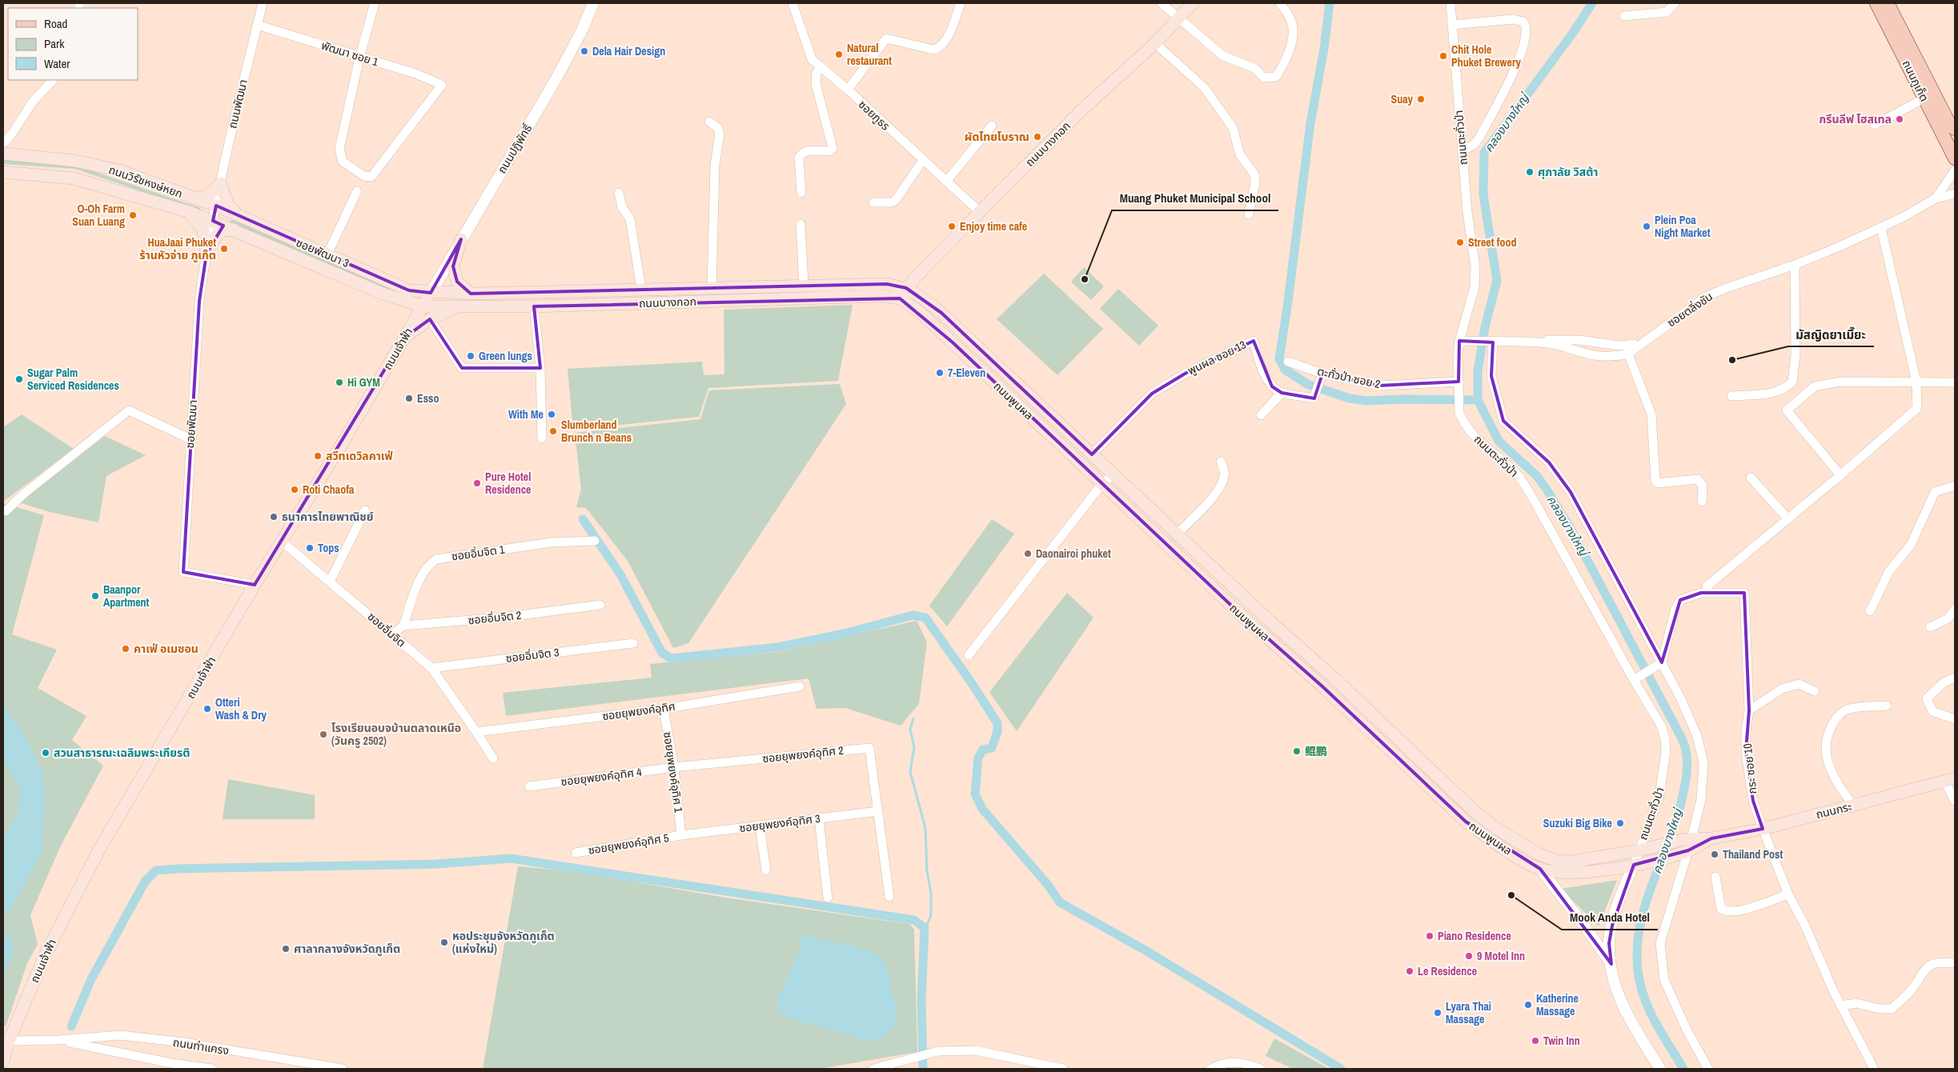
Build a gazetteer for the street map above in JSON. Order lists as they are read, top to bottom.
{
  "streets": {
    "main road": [
      "ถนนภูเก็ต",
      "ถนนบางกอก",
      "ถนนวิรัชหงษ์หยก",
      "ซอยพัฒนา 3",
      "ถนนเจ้าฟ้า",
      "ถนนพูนผล",
      "ถนนกระ"
    ],
    "street": [
      "พัฒนา ซอย 1",
      "ถนนพัฒนา",
      "ซอยภูธร",
      "ถนนตะกั่วป่า",
      "ถนนปฏิพัทธิ์",
      "ซอยตลิ่งชัน",
      "พูนผล ซอย 13",
      "ตะกั่วป่า ซอย 2",
      "ซอยพัฒนา",
      "ซอยอิ่มจิต 1",
      "ซอยอิ่มจิต 2",
      "ซอยอิ่มจิต",
      "ซอยอิ่มจิต 3",
      "ซอยยุพยงค์อุทิศ",
      "ซอยยุพยงค์อุทิศ 2",
      "กระ ซอย 10",
      "ซอยยุพยงค์อุทิศ 1",
      "ซอยยุพยงค์อุทิศ 4",
      "ซอยยุพยงค์อุทิศ 3",
      "ซอยยุพยงค์อุทิศ 5",
      "ถนนท่าแครง"
    ]
  },
  "crossings": [
    ["พัฒนา ซอย 1", "ถนนพัฒนา"],
    ["ถนนพัฒนา", "ถนนวิรัชหงษ์หยก"],
    ["ถนนพัฒนา", "ซอยพัฒนา 3"],
    ["ถนนพัฒนา", "ซอยพัฒนา"],
    ["ซอยภูธร", "ถนนบางกอก"],
    ["ถนนตะกั่วป่า", "ซอยตลิ่งชัน"],
    ["ถนนตะกั่วป่า", "ตะกั่วป่า ซอย 2"],
    ["ถนนตะกั่วป่า", "ถนนพูนผล"],
    ["ถนนตะกั่วป่า", "ถนนกระ"],
    ["ถนนบางกอก", "ถนนปฏิพัทธิ์"],
    ["ถนนบางกอก", "ซอยพัฒนา 3"],
    ["ถนนบางกอก", "ถนนเจ้าฟ้า"],
    ["ถนนบางกอก", "ถนนพูนผล"],
    ["ถนนปฏิพัทธิ์", "ซอยพัฒนา 3"],
    ["ถนนปฏิพัทธิ์", "ถนนเจ้าฟ้า"],
    ["ถนนวิรัชหงษ์หยก", "ซอยพัฒนา 3"],
    ["ถนนวิรัชหงษ์หยก", "ซอยพัฒนา"],
    ["ซอยพัฒนา 3", "ถนนเจ้าฟ้า"],
    ["ซอยพัฒนา 3", "ซอยพัฒนา"],
    ["ถนนเจ้าฟ้า", "ซอยพัฒนา"],
    ["ถนนเจ้าฟ้า", "ซอยอิ่มจิต"],
    ["ถนนเจ้าฟ้า", "ถนนท่าแครง"],
    ["พูนผล ซอย 13", "ถนนพูนผล"],
    ["ถนนพูนผล", "ถนนกระ"],
    ["ซอยอิ่มจิต 1", "ซอยอิ่มจิต 2"],
    ["ซอยอิ่มจิต", "ซอยอิ่มจิต 3"],
    ["ซอยอิ่มจิต", "ซอยยุพยงค์อุทิศ"],
    ["ซอยยุพยงค์อุทิศ", "ซอยยุพยงค์อุทิศ 1"],
    ["ซอยยุพยงค์อุทิศ 2", "ซอยยุพยงค์อุทิศ 1"],
    ["ซอยยุพยงค์อุทิศ 2", "ซอยยุพยงค์อุทิศ 4"],
    ["ซอยยุพยงค์อุทิศ 2", "ซอยยุพยงค์อุทิศ 3"],
    ["กระ ซอย 10", "ถนนกระ"],
    ["ซอยยุพยงค์อุทิศ 1", "ซอยยุพยงค์อุทิศ 4"],
    ["ซอยยุพยงค์อุทิศ 1", "ซอยยุพยงค์อุทิศ 3"],
    ["ซอยยุพยงค์อุทิศ 1", "ซอยยุพยงค์อุทิศ 5"],
    ["ซอยยุพยงค์อุทิศ 3", "ซอยยุพยงค์อุทิศ 5"]
  ],
  "water": ["คลองบางใหญ่"],
  "places": [
    "Dela Hair Design",
    "Natural restaurant",
    "Chit Hole Phuket Brewery",
    "Suay",
    "กรีนลีฟ โฮสเทล",
    "ผัดไทยโบราณ",
    "ศุภาลัย วิสต้า",
    "O-Oh Farm Suan Luang",
    "Enjoy time cafe",
    "Plein Poa Night Market",
    "Street food",
    "HuaJaai Phuket ร้านหัวจ่าย ภูเก็ต",
    "Muang Phuket Municipal School",
    "Green lungs",
    "มัสญิดยาเมี๊ยะ",
    "7-Eleven",
    "Sugar Palm Serviced Residences",
    "Hi GYM",
    "Esso",
    "With Me",
    "Slumberland Brunch n Beans",
    "สวีทเดวิลคาเฟ่",
    "Pure Hotel Residence",
    "Roti Chaofa",
    "ธนาคารไทยพาณิชย์",
    "Tops",
    "Daonairoi phuket",
    "Baanpor Apartment",
    "คาเฟ่ อเมซอน",
    "Otteri Wash & Dry",
    "โรงเรียนอบจบ้านตลาดเหนือ (วันครู 2502)",
    "鲲鹏",
    "สวนสาธารณะเฉลิมพระเกียรติ",
    "Suzuki Big Bike",
    "Thailand Post",
    "Mook Anda Hotel",
    "Piano Residence",
    "หอประชุมจังหวัดภูเก็ต (แห่งใหม่)",
    "ศาลากลางจังหวัดภูเก็ต",
    "9 Motel Inn",
    "Le Residence",
    "Katherine Massage",
    "Lyara Thai Massage",
    "Twin Inn"
  ],
  "legend": ["Road", "Park", "Water"]
}
